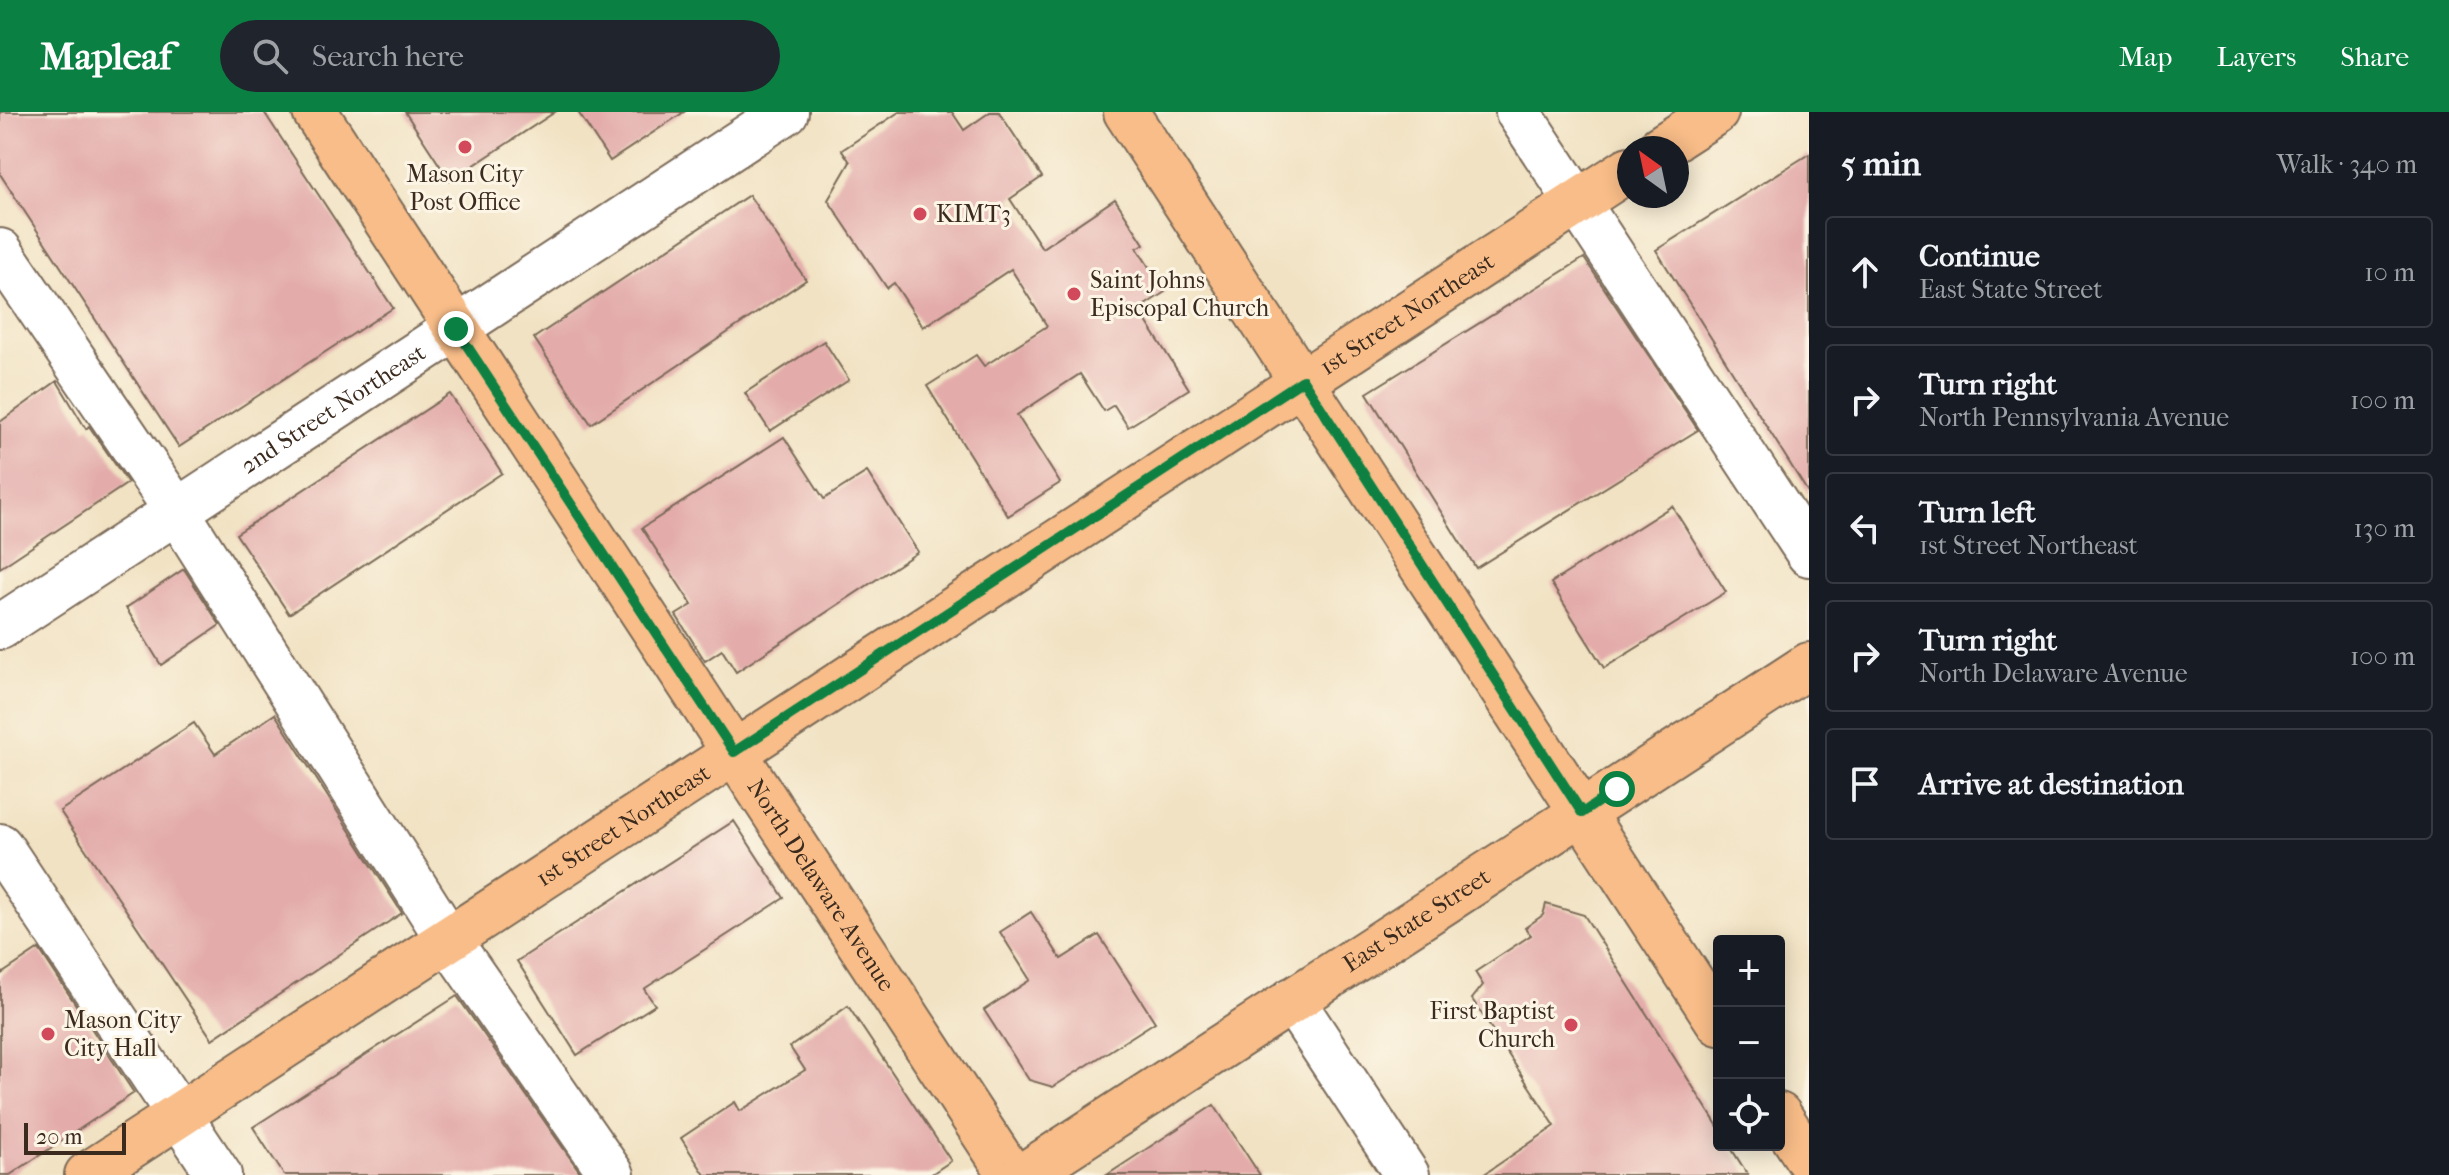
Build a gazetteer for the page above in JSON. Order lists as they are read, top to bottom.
{
  "streets": {
    "main road": ["1st Street Northeast", "North Delaware Avenue", "East State Street"],
    "street": ["2nd Street Northeast"]
  },
  "crossings": [
    ["1st Street Northeast", "North Delaware Avenue"],
    ["2nd Street Northeast", "North Delaware Avenue"]
  ],
  "places": [
    "Mason City Post Office",
    "KIMT3",
    "Saint Johns Episcopal Church",
    "First Baptist Church",
    "Mason City City Hall"
  ],
  "scale_bar": "20 m",
  "north": "top left",
  "page": {
    "header": "Mapleaf",
    "search": "Search here",
    "nav": ["Map", "Layers", "Share"],
    "heading": ["5 min", "Walk · 340 m"],
    "list": [
      ["Continue", "East State Street", "10 m"],
      ["Turn right", "North Pennsylvania Avenue", "100 m"],
      ["Turn left", "1st Street Northeast", "130 m"],
      ["Turn right", "North Delaware Avenue", "100 m"],
      "Arrive at destination"
    ],
    "map_buttons": ["+", "−"],
    "scale": "20 m"
  }
}
